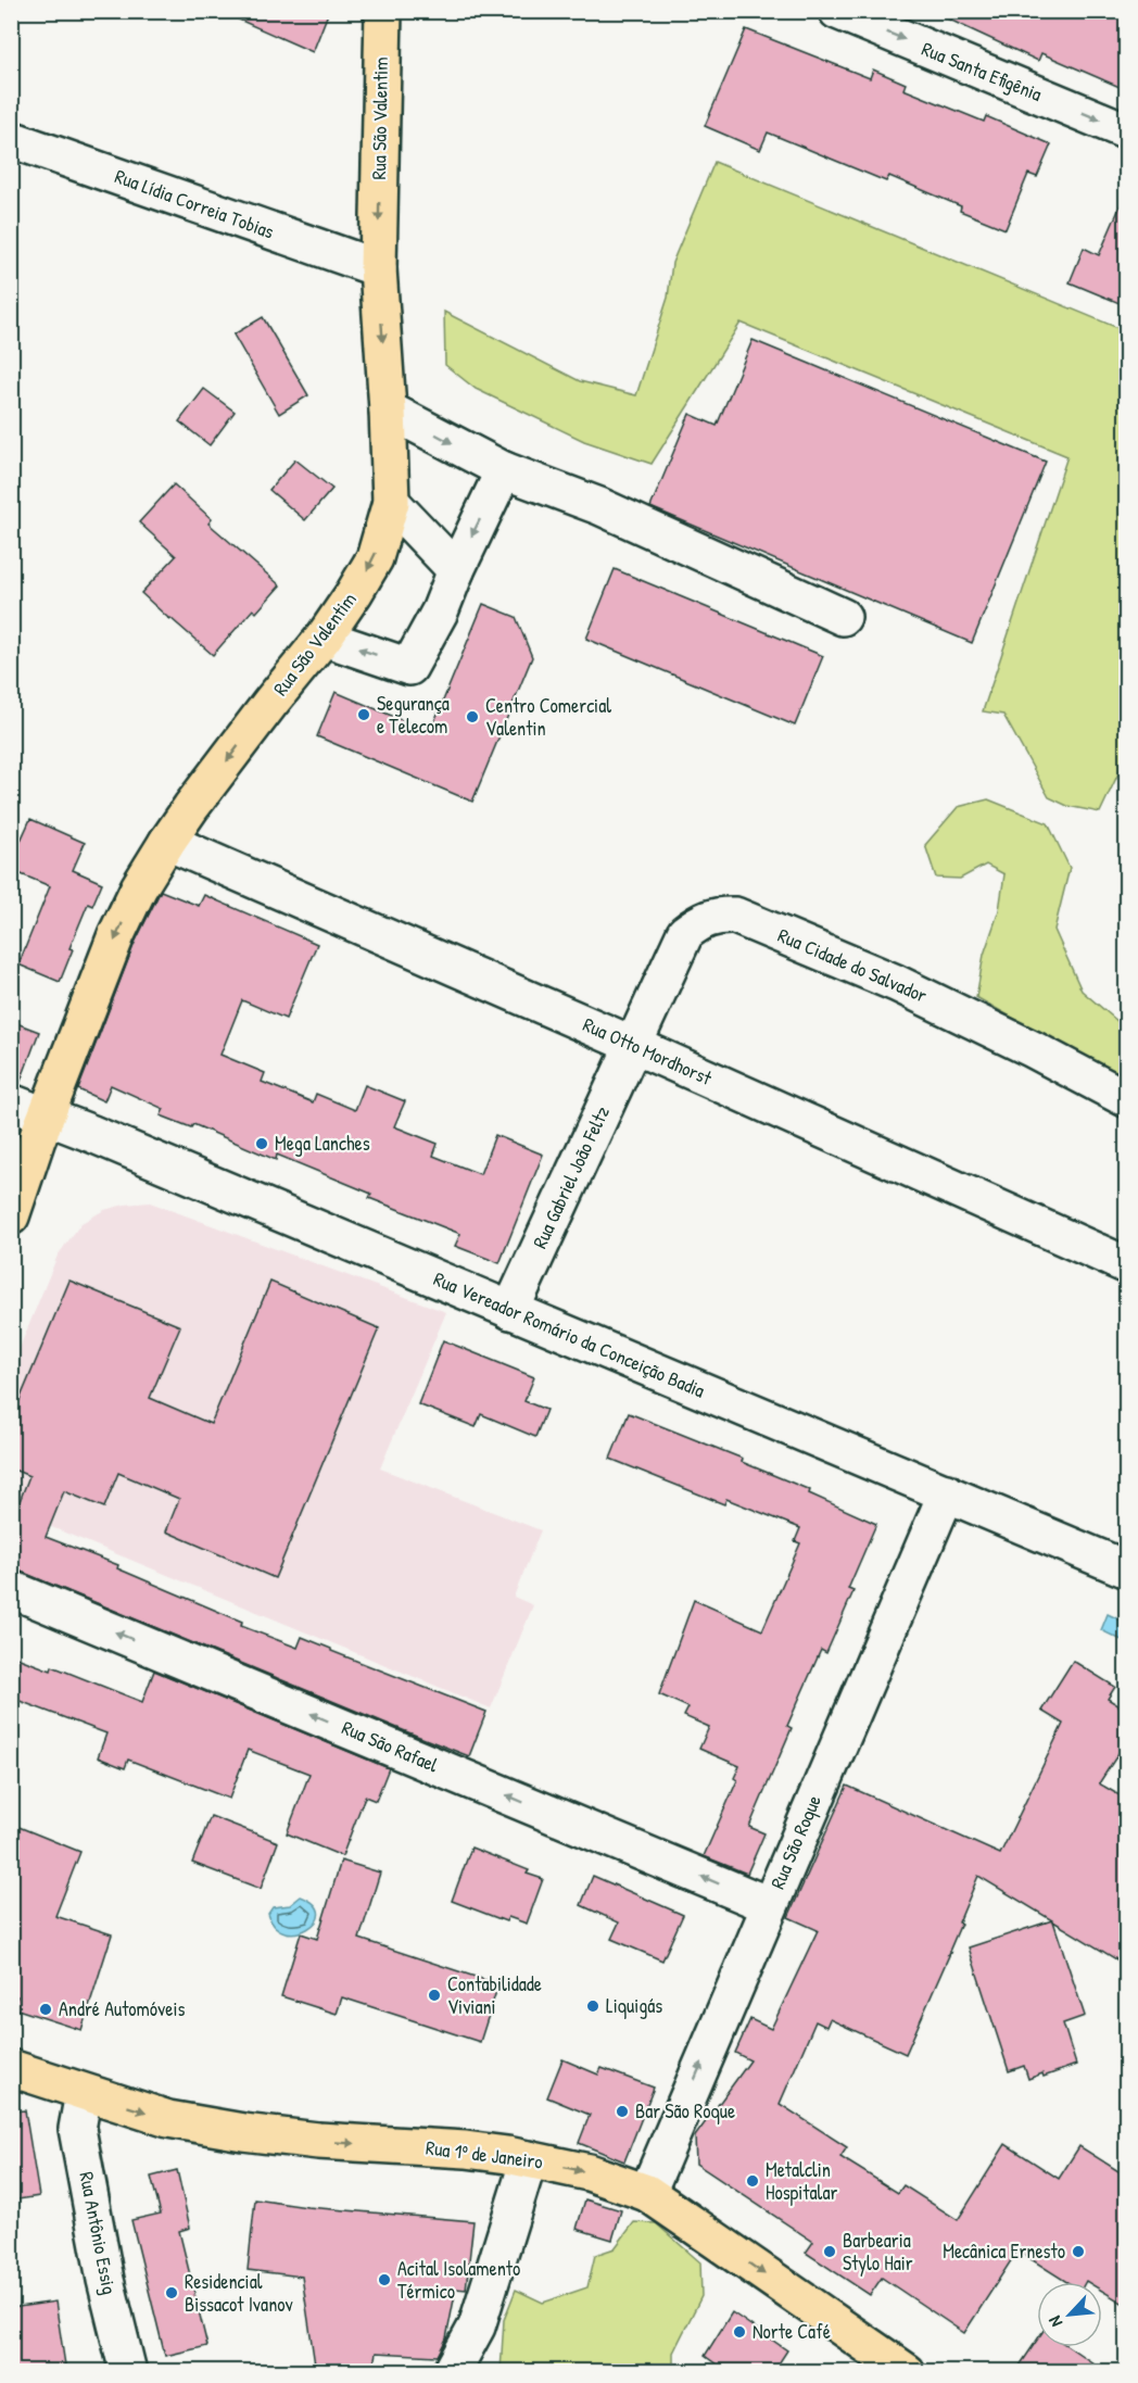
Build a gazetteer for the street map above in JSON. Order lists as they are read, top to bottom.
{
  "streets": {
    "main road": ["Rua São Valentim", "Rua 1º de Janeiro"],
    "street": [
      "Rua Santa Efigênia",
      "Rua Lídia Correia Tobias",
      "Rua Cidade do Salvador",
      "Rua Otto Mordhorst",
      "Rua Gabriel João Feltz",
      "Rua Vereador Romário da Conceição Badia",
      "Rua São Rafael",
      "Rua São Roque",
      "Rua Antônio Essig"
    ]
  },
  "crossings": [
    ["Rua São Valentim", "Rua Lídia Correia Tobias"],
    ["Rua São Valentim", "Rua Otto Mordhorst"],
    ["Rua São Valentim", "Rua Vereador Romário da Conceição Badia"],
    ["Rua Cidade do Salvador", "Rua Otto Mordhorst"],
    ["Rua Cidade do Salvador", "Rua Gabriel João Feltz"],
    ["Rua Otto Mordhorst", "Rua Gabriel João Feltz"],
    ["Rua Gabriel João Feltz", "Rua Vereador Romário da Conceição Badia"],
    ["Rua Vereador Romário da Conceição Badia", "Rua São Roque"],
    ["Rua São Rafael", "Rua São Roque"],
    ["Rua São Roque", "Rua 1º de Janeiro"],
    ["Rua 1º de Janeiro", "Rua Antônio Essig"]
  ],
  "one_way": [
    "Rua Santa Efigênia",
    "Rua São Valentim",
    "Rua São Rafael",
    "Rua São Roque",
    "Rua 1º de Janeiro"
  ],
  "places": [
    "Segurança e Telecom",
    "Centro Comercial Valentin",
    "Mega Lanches",
    "Contabilidade Viviani",
    "Liquigás",
    "André Automóveis",
    "Bar São Roque",
    "Metalclin Hospitalar",
    "Barbearia Stylo Hair",
    "Mecânica Ernesto",
    "Acital Isolamento Térmico",
    "Residencial Bissacot Ivanov",
    "Norte Café"
  ],
  "north": "bottom left"
}
